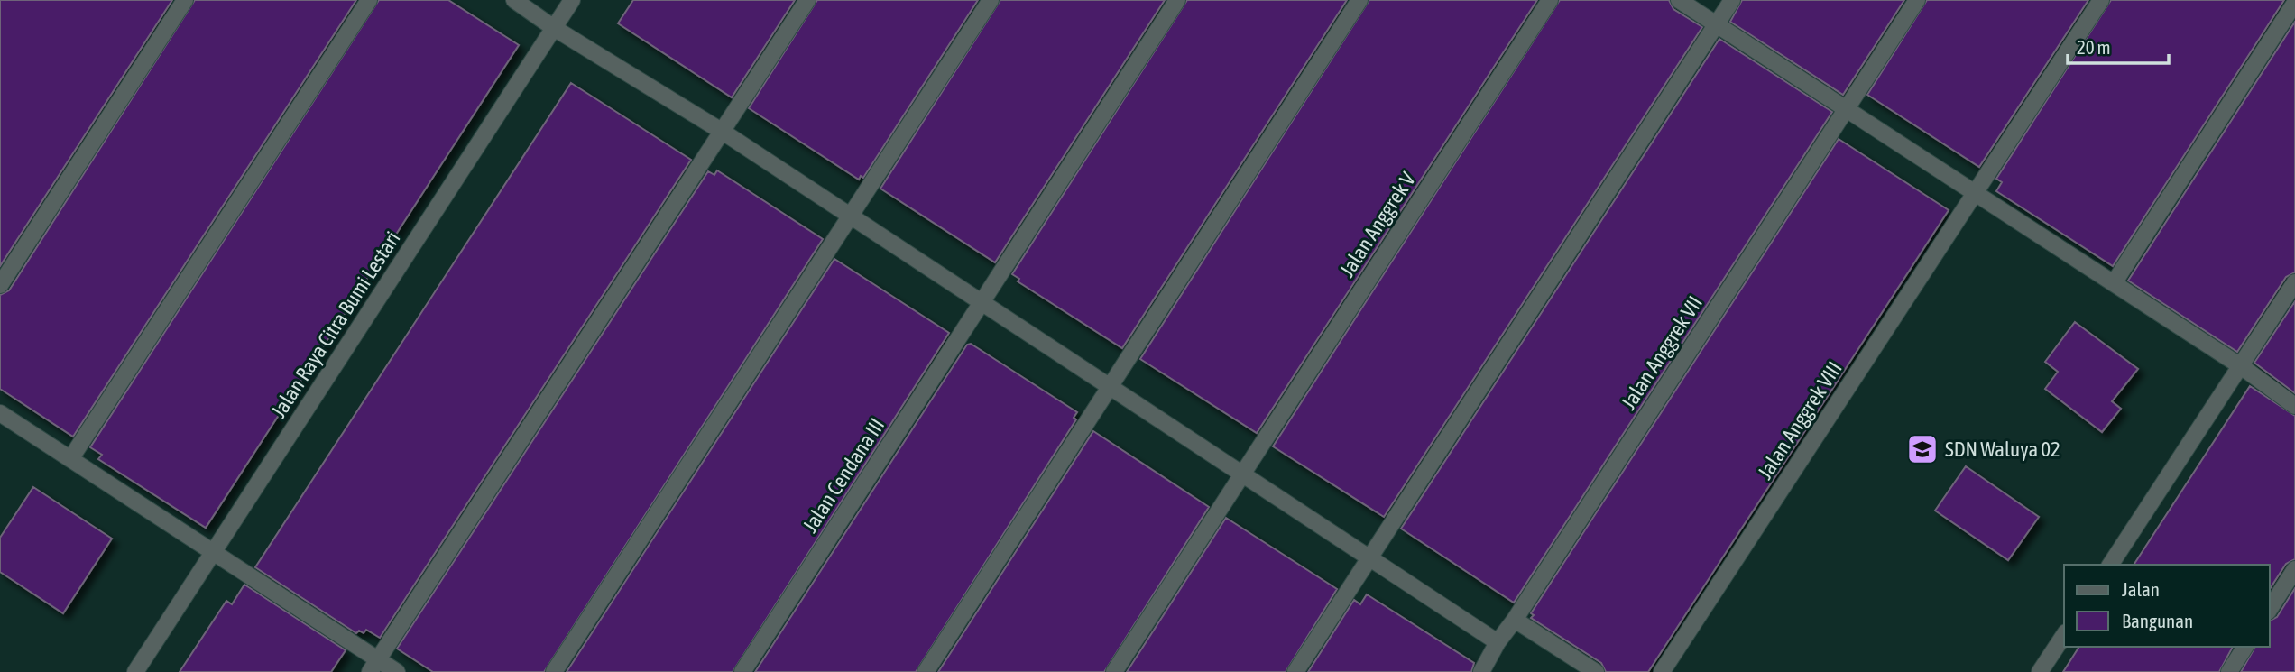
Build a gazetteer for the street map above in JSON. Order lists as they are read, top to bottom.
{
  "streets": {
    "street": [
      "Jalan Anggrek V",
      "Jalan Raya Citra Bumi Lestari",
      "Jalan Anggrek VII",
      "Jalan Anggrek VIII",
      "Jalan Cendana III"
    ]
  },
  "places": {
    "school or university": ["SDN Waluya 02"]
  },
  "legend": ["Jalan", "Bangunan"],
  "scale_bar": "20 m"
}
